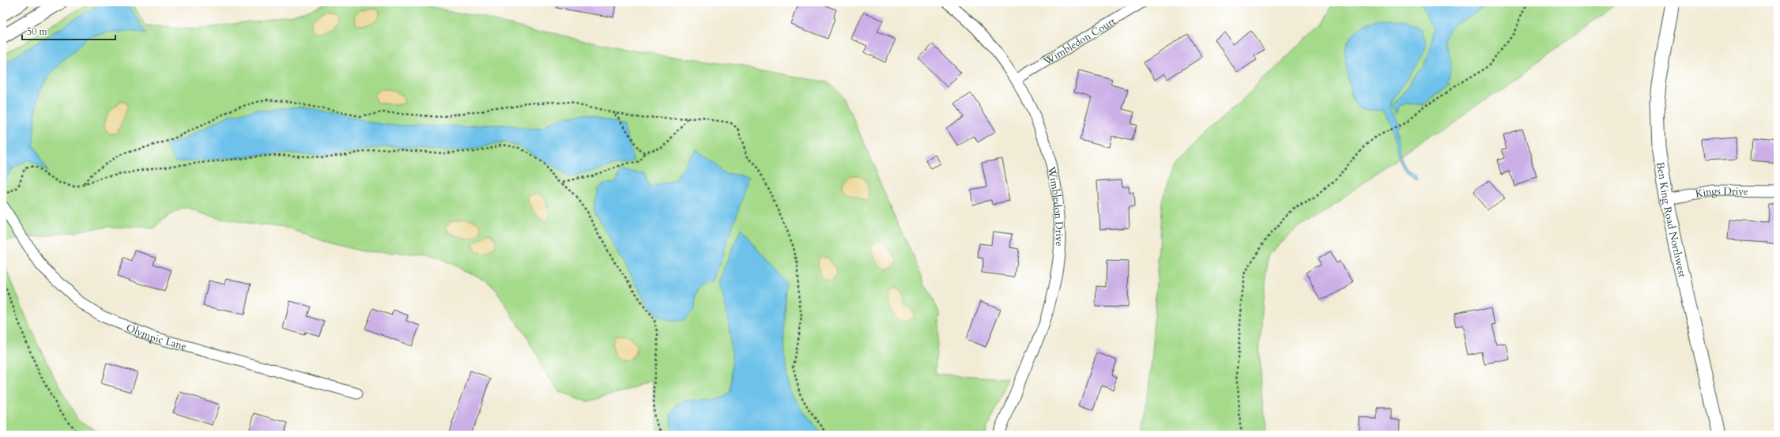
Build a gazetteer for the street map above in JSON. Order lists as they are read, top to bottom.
{
  "streets": {
    "street": [
      "Wimbledon Court",
      "Kings Drive",
      "Wimbledon Drive",
      "Ben King Road Northwest",
      "Olympic Lane"
    ]
  },
  "crossings": [
    ["Wimbledon Court", "Wimbledon Drive"],
    ["Kings Drive", "Ben King Road Northwest"]
  ],
  "scale_bar": "50 m"
}
